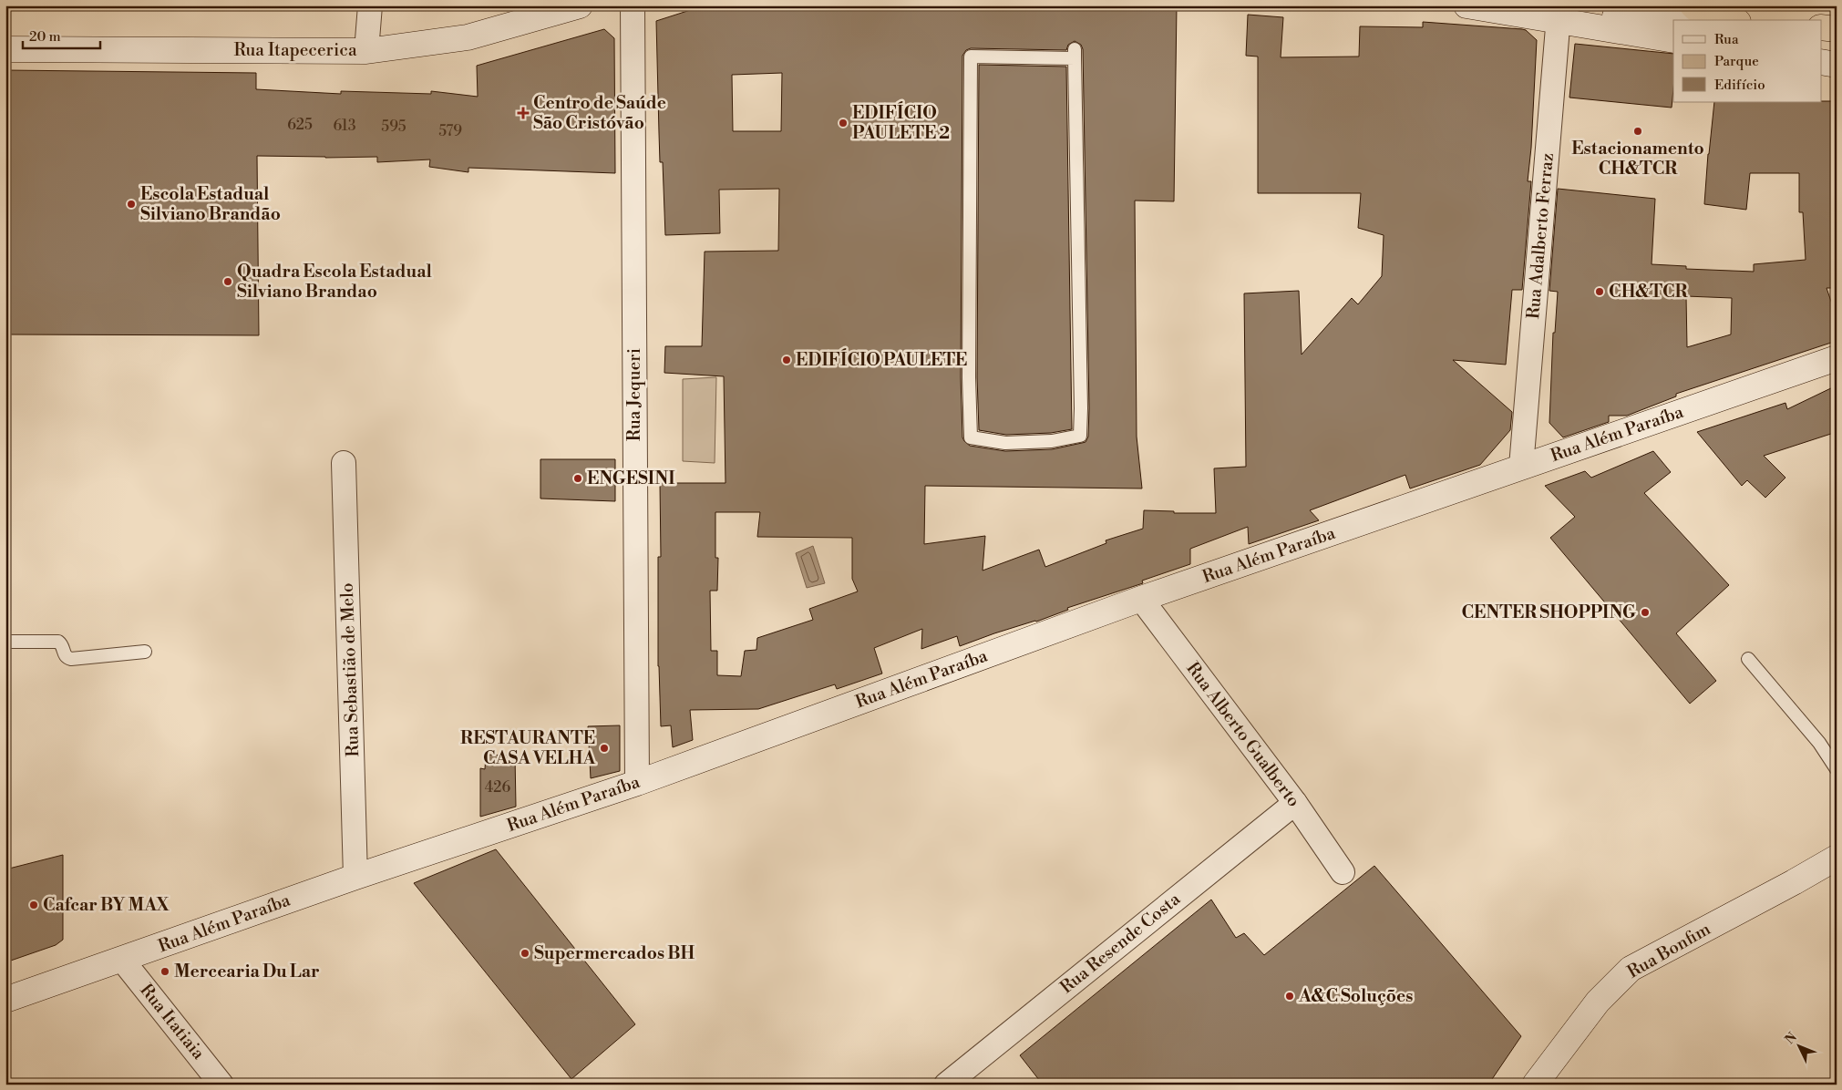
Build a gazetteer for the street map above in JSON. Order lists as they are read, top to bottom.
{
  "streets": {
    "street": [
      "Rua Itapecerica",
      "Rua Adalberto Ferraz",
      "Rua Jequeri",
      "Rua Além Paraíba",
      "Rua Sebastião de Melo",
      "Rua Alberto Gualberto",
      "Rua Resende Costa",
      "Rua Bonfim",
      "Rua Itatiaia"
    ]
  },
  "crossings": [
    ["Rua Adalberto Ferraz", "Rua Além Paraíba"],
    ["Rua Jequeri", "Rua Além Paraíba"],
    ["Rua Além Paraíba", "Rua Sebastião de Melo"],
    ["Rua Além Paraíba", "Rua Alberto Gualberto"],
    ["Rua Além Paraíba", "Rua Itatiaia"],
    ["Rua Alberto Gualberto", "Rua Resende Costa"]
  ],
  "places": {
    "health": ["Centro de Saúde São Cristóvão"],
    "other": [
      "EDIFÍCIO PAULETE 2",
      "Estacionamento CH&TCR",
      "Escola Estadual Silviano Brandão",
      "Quadra Escola Estadual Silviano Brandao",
      "CH&TCR",
      "EDIFÍCIO PAULETE",
      "ENGESINI",
      "CENTER SHOPPING",
      "RESTAURANTE CASA VELHA",
      "Cafcar BY MAX",
      "Supermercados BH",
      "Mercearia Du Lar",
      "A&C Soluções"
    ]
  },
  "house_numbers": [
    "625",
    "613",
    "595",
    "579",
    "426"
  ],
  "legend": ["Rua", "Parque", "Edifício"],
  "scale_bar": "20 m",
  "north": "top left"
}
